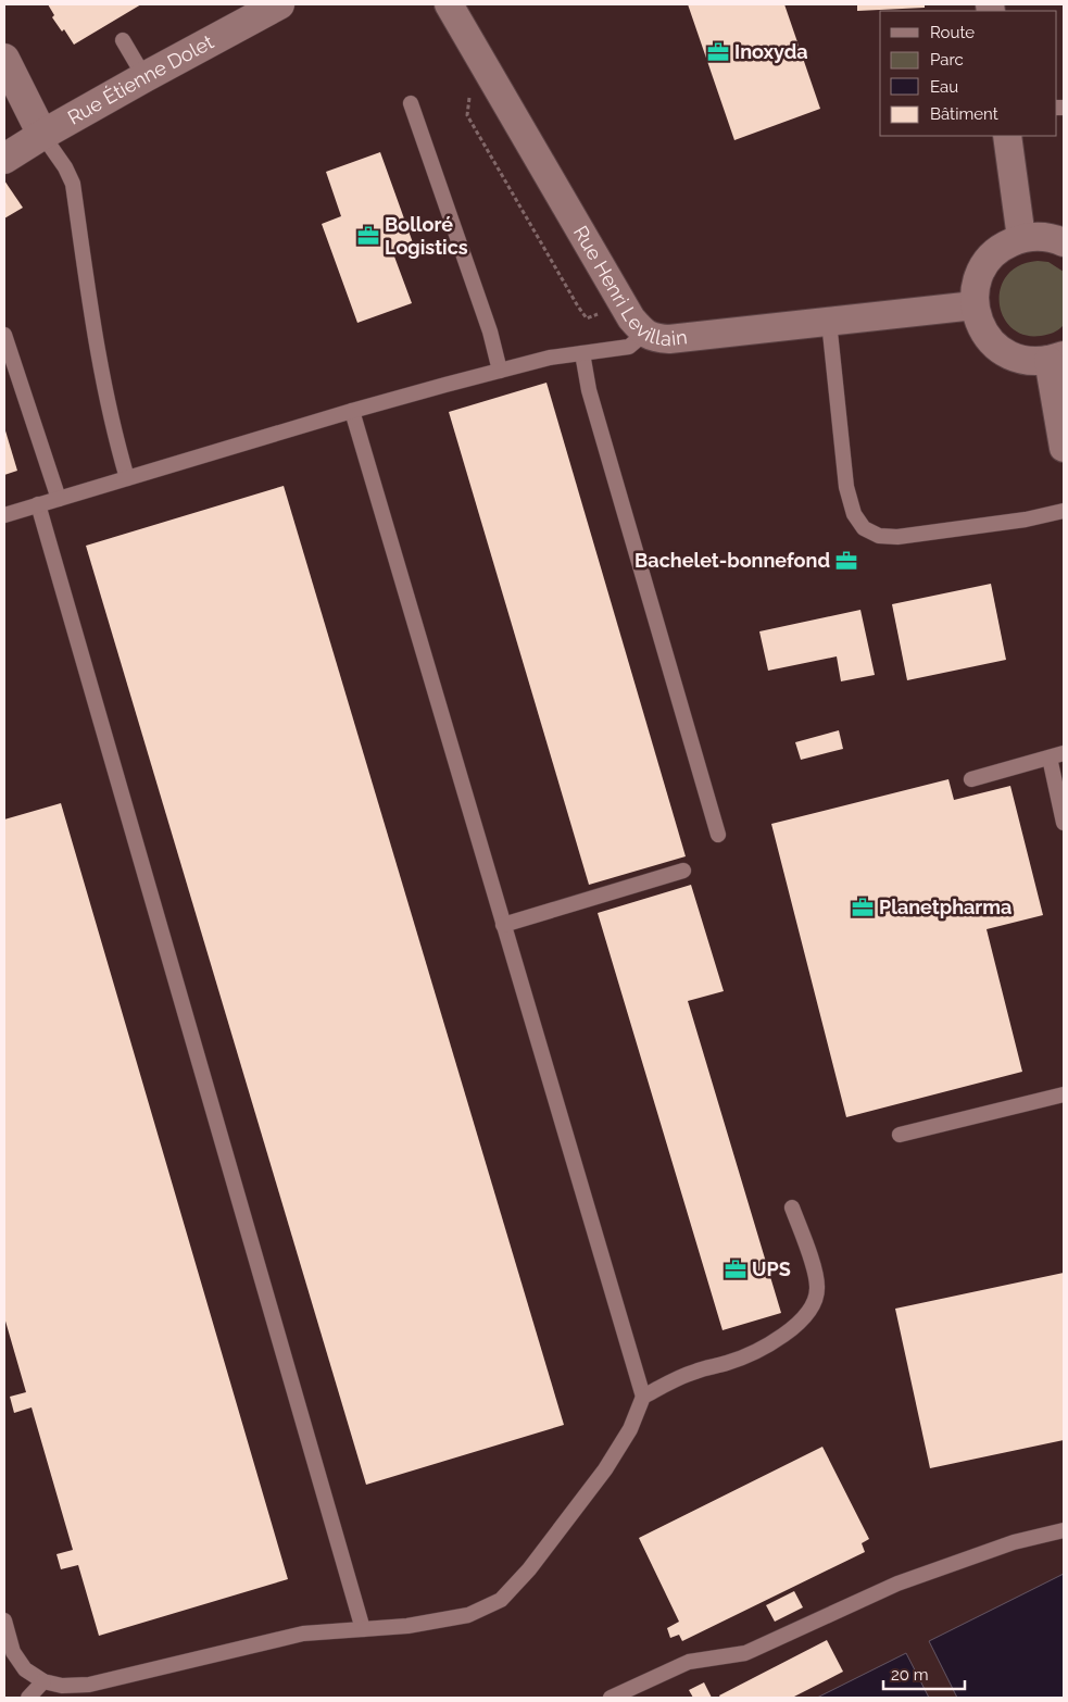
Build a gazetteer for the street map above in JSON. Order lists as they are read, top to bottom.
{
  "streets": {
    "street": ["Rue Étienne Dolet", "Rue Henri Levillain"]
  },
  "places": {
    "office": [
      "Inoxyda",
      "Bolloré Logistics",
      "Bachelet-bonnefond",
      "Planetpharma",
      "UPS"
    ]
  },
  "legend": [
    "Route",
    "Parc",
    "Eau",
    "Bâtiment"
  ],
  "scale_bar": "20 m"
}
